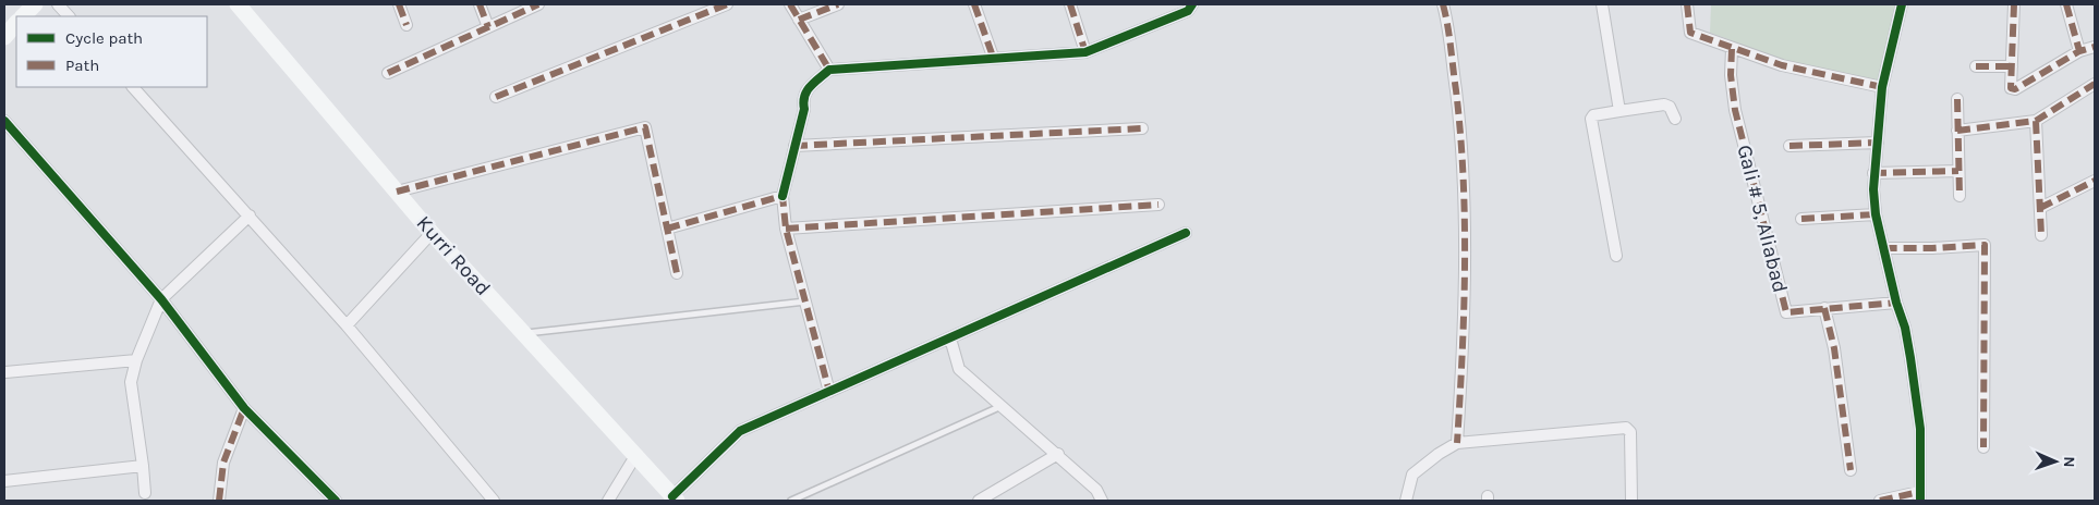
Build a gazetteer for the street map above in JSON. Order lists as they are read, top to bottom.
{
  "streets": {
    "main road": ["Kurri Road"],
    "street": ["Gali # 5, Aliabad"]
  },
  "legend": ["Cycle path", "Path"],
  "north": "right"
}
